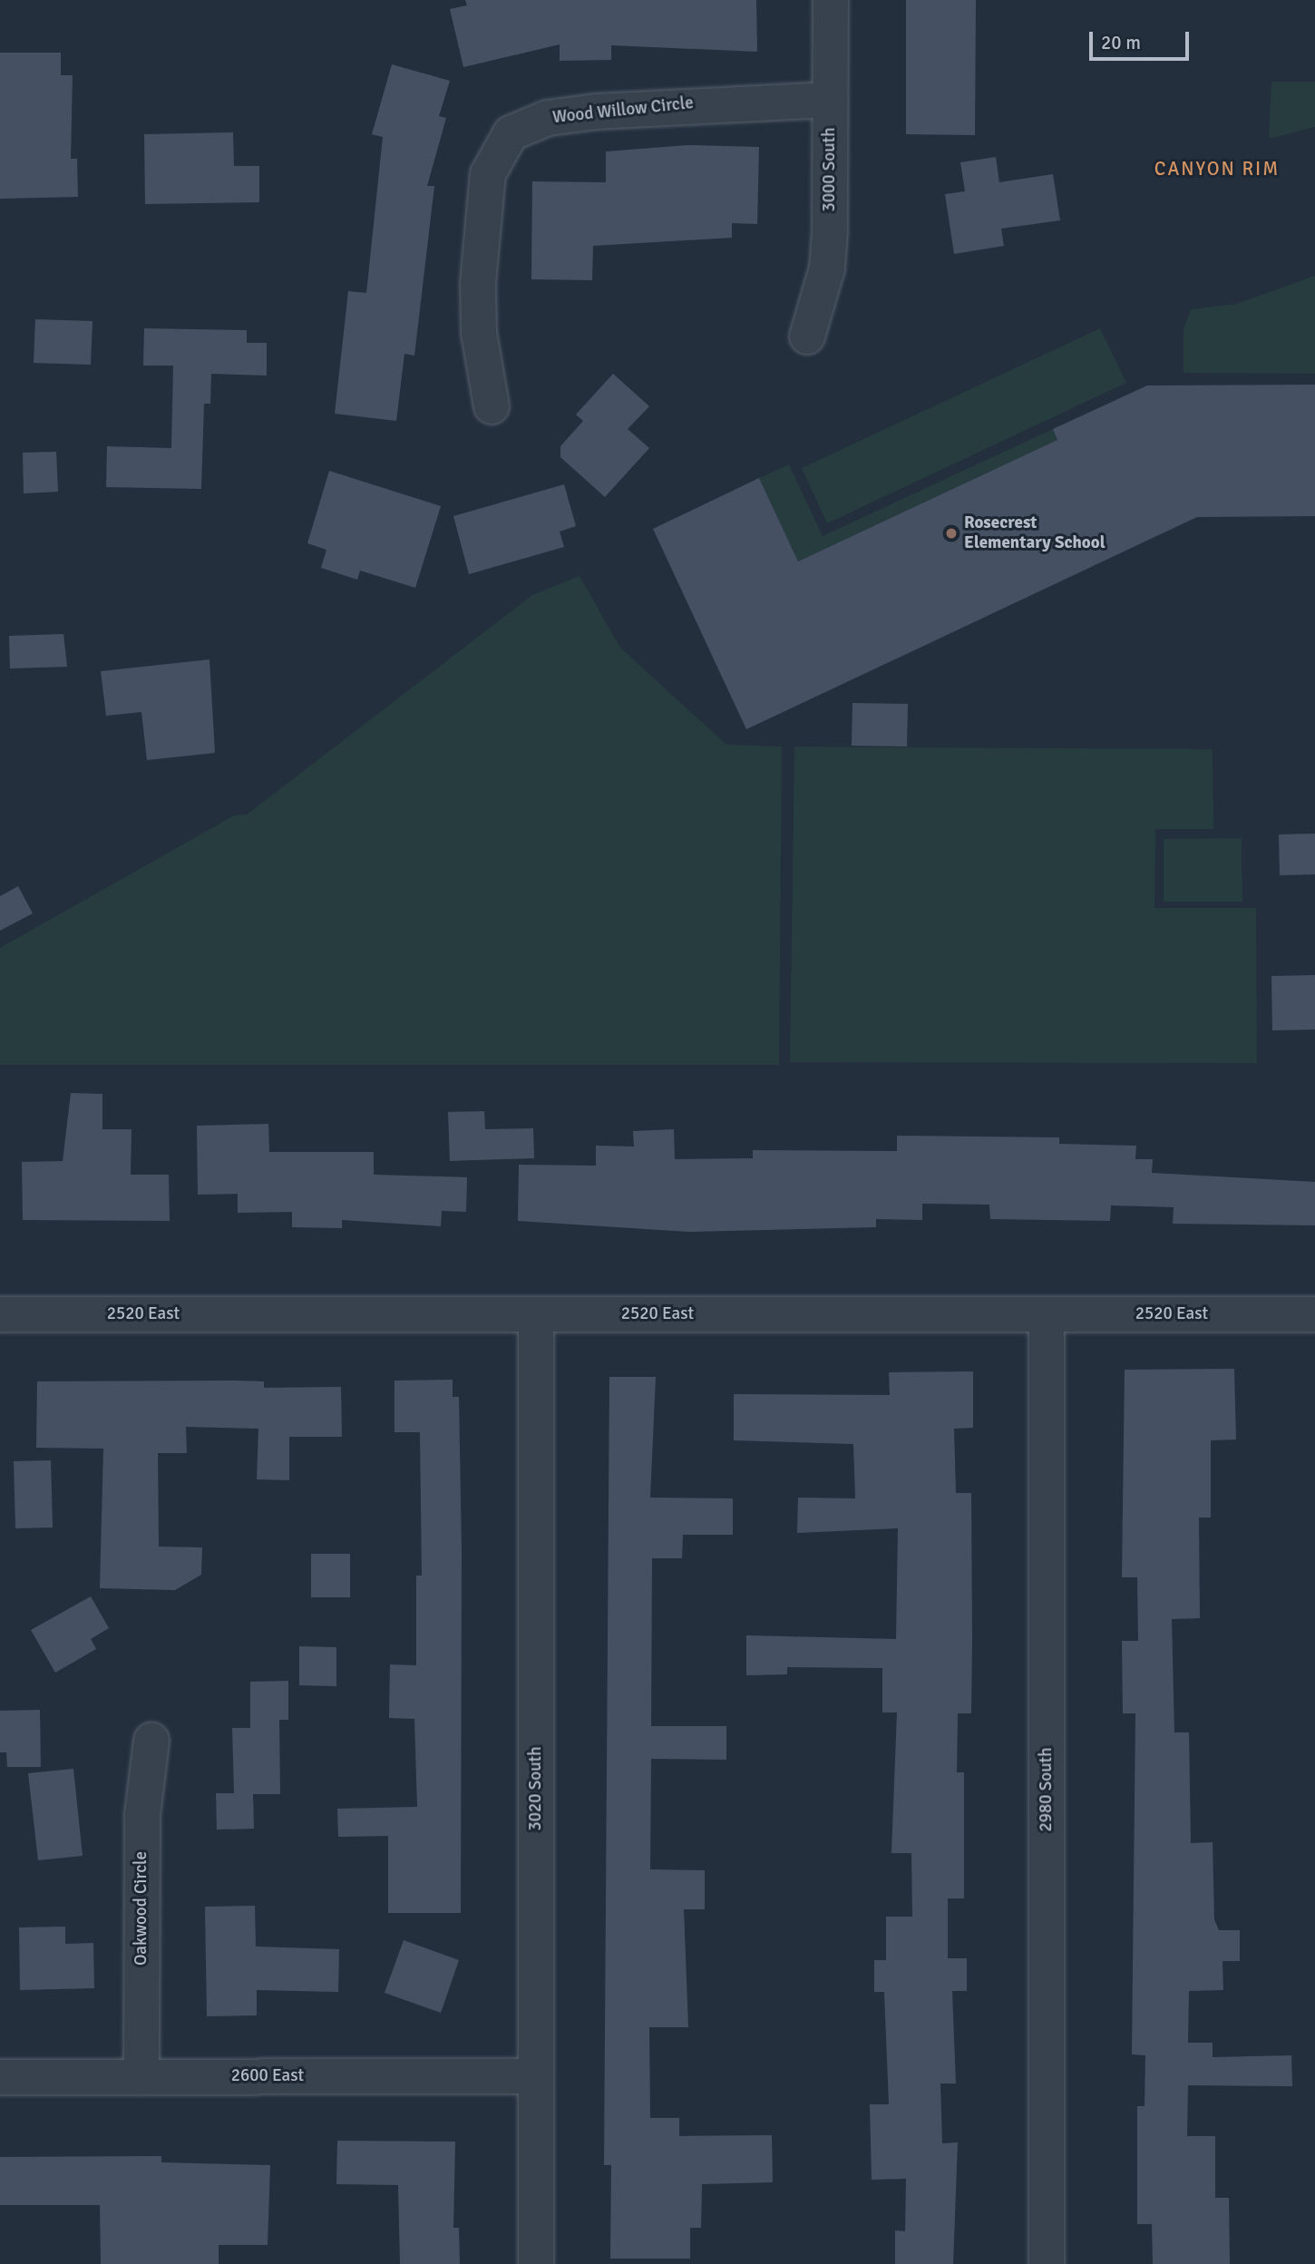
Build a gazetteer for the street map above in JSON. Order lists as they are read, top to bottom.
{
  "streets": {
    "street": [
      "Wood Willow Circle",
      "3000 South",
      "2520 East",
      "3020 South",
      "2980 South",
      "Oakwood Circle",
      "2600 East"
    ]
  },
  "crossings": [
    ["Wood Willow Circle", "3000 South"],
    ["2520 East", "3020 South"],
    ["2520 East", "2980 South"],
    ["3020 South", "2600 East"],
    ["Oakwood Circle", "2600 East"]
  ],
  "districts": ["CANYON RIM"],
  "places": ["Rosecrest Elementary School"],
  "scale_bar": "20 m"
}
